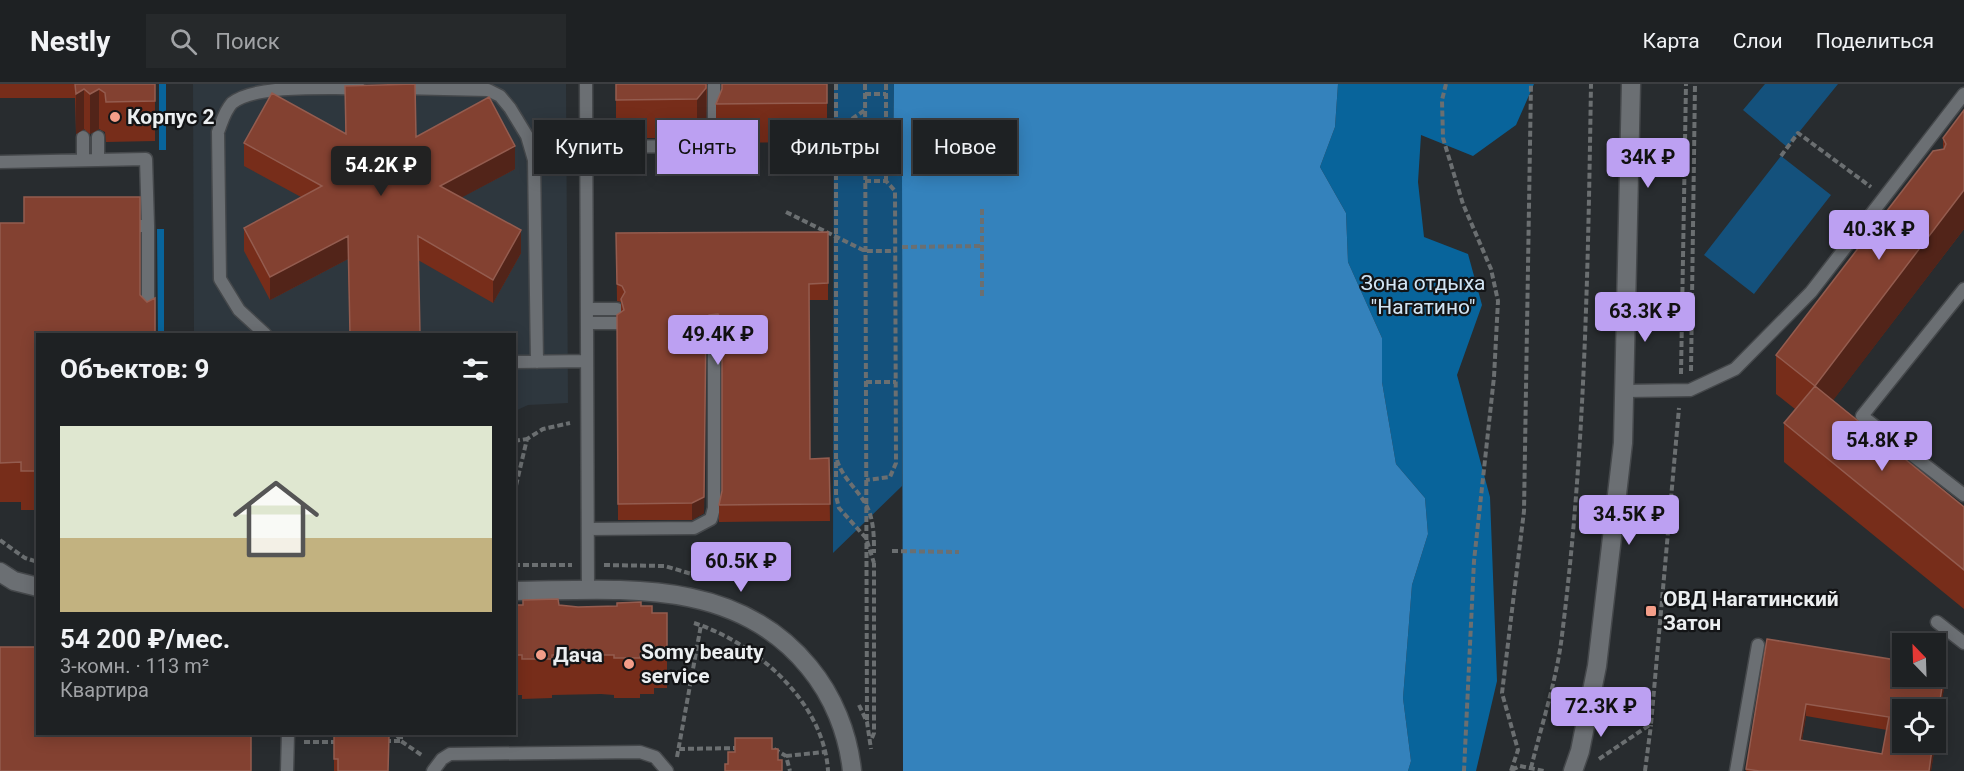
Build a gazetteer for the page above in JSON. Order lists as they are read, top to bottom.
{
  "parks": ["Зона отдыха \"Нагатино\""],
  "places": {
    "other": ["Корпус 2", "Дача", "Somy beauty service"],
    "transit": ["ОВД Нагатинский Затон"]
  },
  "north": "top left",
  "page": {
    "header": "Nestly",
    "search": "Поиск",
    "nav": ["Карта", "Слои", "Поделиться"],
    "chip": [
      "Купить",
      "Снять",
      "Фильтры",
      "Новое"
    ],
    "price": [
      "34K ₽",
      "54.2K ₽",
      "40.3K ₽",
      "63.3K ₽",
      "49.4K ₽",
      "54.8K ₽",
      "34.5K ₽",
      "60.5K ₽",
      "72.3K ₽"
    ],
    "heading": "Объектов: 9",
    "list": [
      {
        "name": "54 200 ₽/мес.",
        "note": "3-комн. · 113 m² · Квартира"
      }
    ]
  }
}
